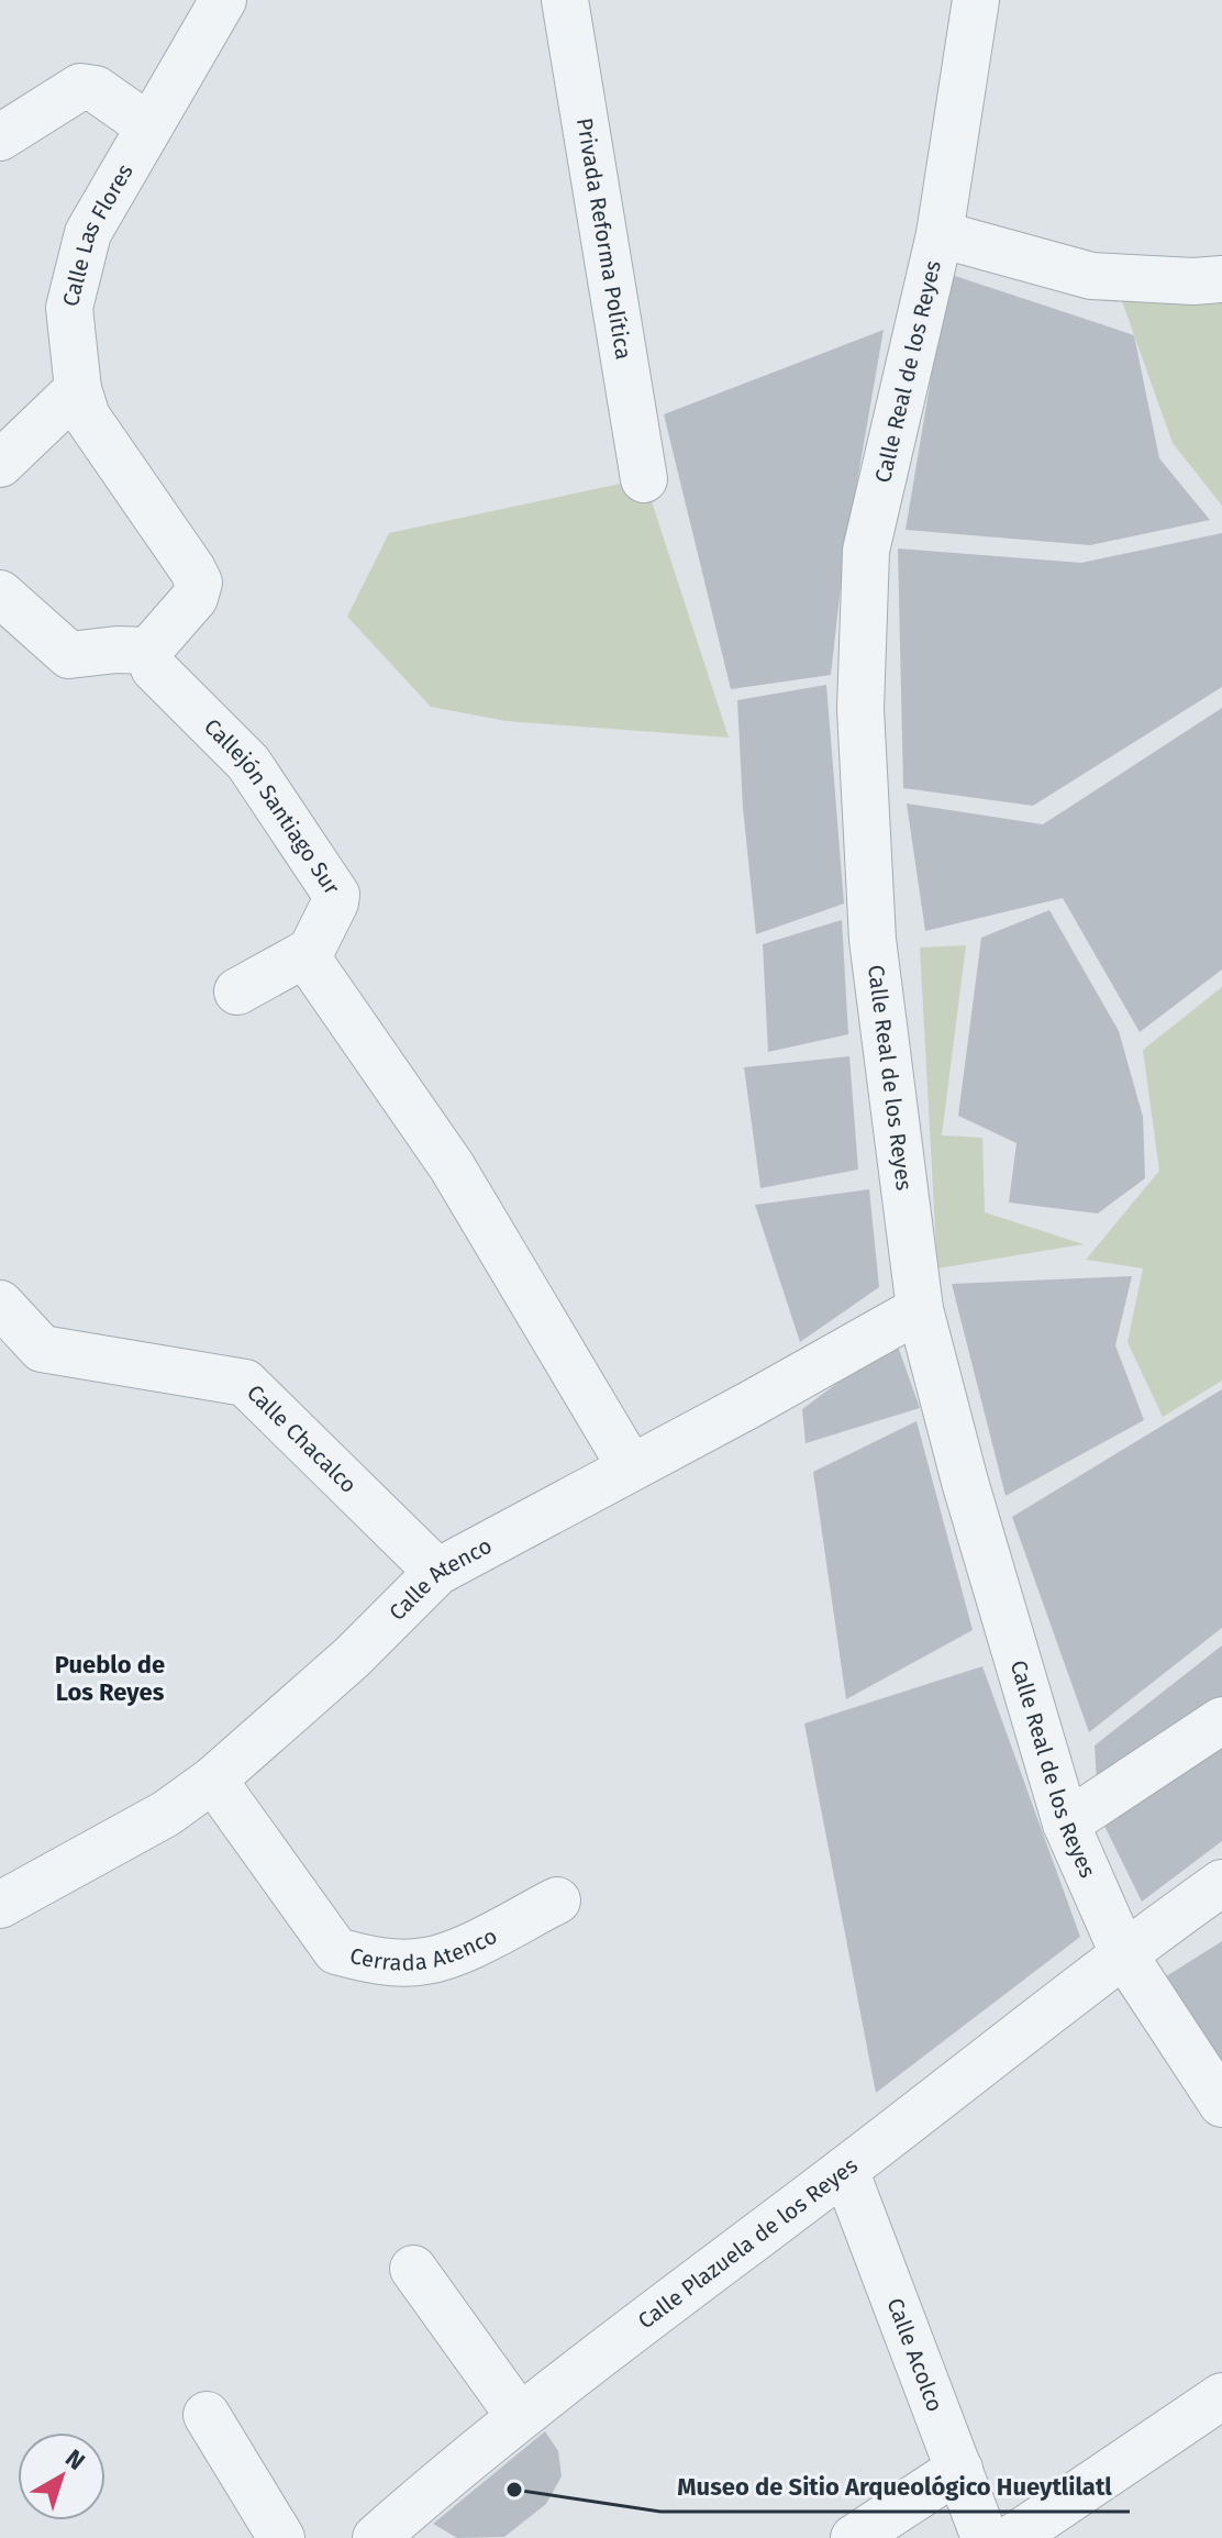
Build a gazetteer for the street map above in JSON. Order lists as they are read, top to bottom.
{
  "streets": {
    "street": [
      "Calle Las Flores",
      "Privada Reforma Política",
      "Calle Real de los Reyes",
      "Callejón Santiago Sur",
      "Calle Chacalco",
      "Calle Atenco",
      "Cerrada Atenco",
      "Calle Plazuela de los Reyes",
      "Calle Acolco"
    ]
  },
  "crossings": [
    ["Calle Real de los Reyes", "Calle Atenco"],
    ["Calle Real de los Reyes", "Calle Plazuela de los Reyes"],
    ["Calle Chacalco", "Calle Atenco"],
    ["Calle Atenco", "Cerrada Atenco"],
    ["Calle Plazuela de los Reyes", "Calle Acolco"]
  ],
  "districts": ["Pueblo de Los Reyes"],
  "places": ["Museo de Sitio Arqueológico Hueytlilatl"],
  "north": "top right"
}
